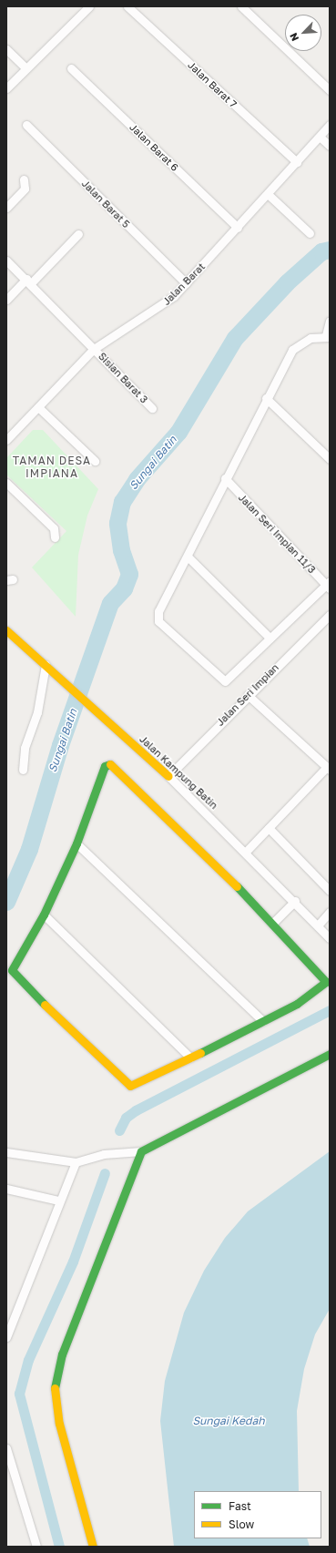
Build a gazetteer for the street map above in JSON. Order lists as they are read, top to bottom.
{
  "streets": {
    "street": [
      "Jalan Barat 7",
      "Jalan Barat 6",
      "Jalan Barat 5",
      "Jalan Barat",
      "Sisian Barat 3",
      "Jalan Seri Impian 11/3",
      "Jalan Seri Impian",
      "Jalan Kampung Batin"
    ]
  },
  "crossings": [
    ["Jalan Barat 7", "Jalan Barat"],
    ["Jalan Barat 6", "Jalan Barat"],
    ["Jalan Barat 5", "Jalan Barat"],
    ["Jalan Barat", "Sisian Barat 3"],
    ["Jalan Seri Impian", "Jalan Kampung Batin"]
  ],
  "districts": ["TAMAN DESA IMPIANA"],
  "water": ["Sungai Batin", "Sungai Kedah"],
  "legend": ["Fast", "Slow"],
  "north": "bottom left"
}
